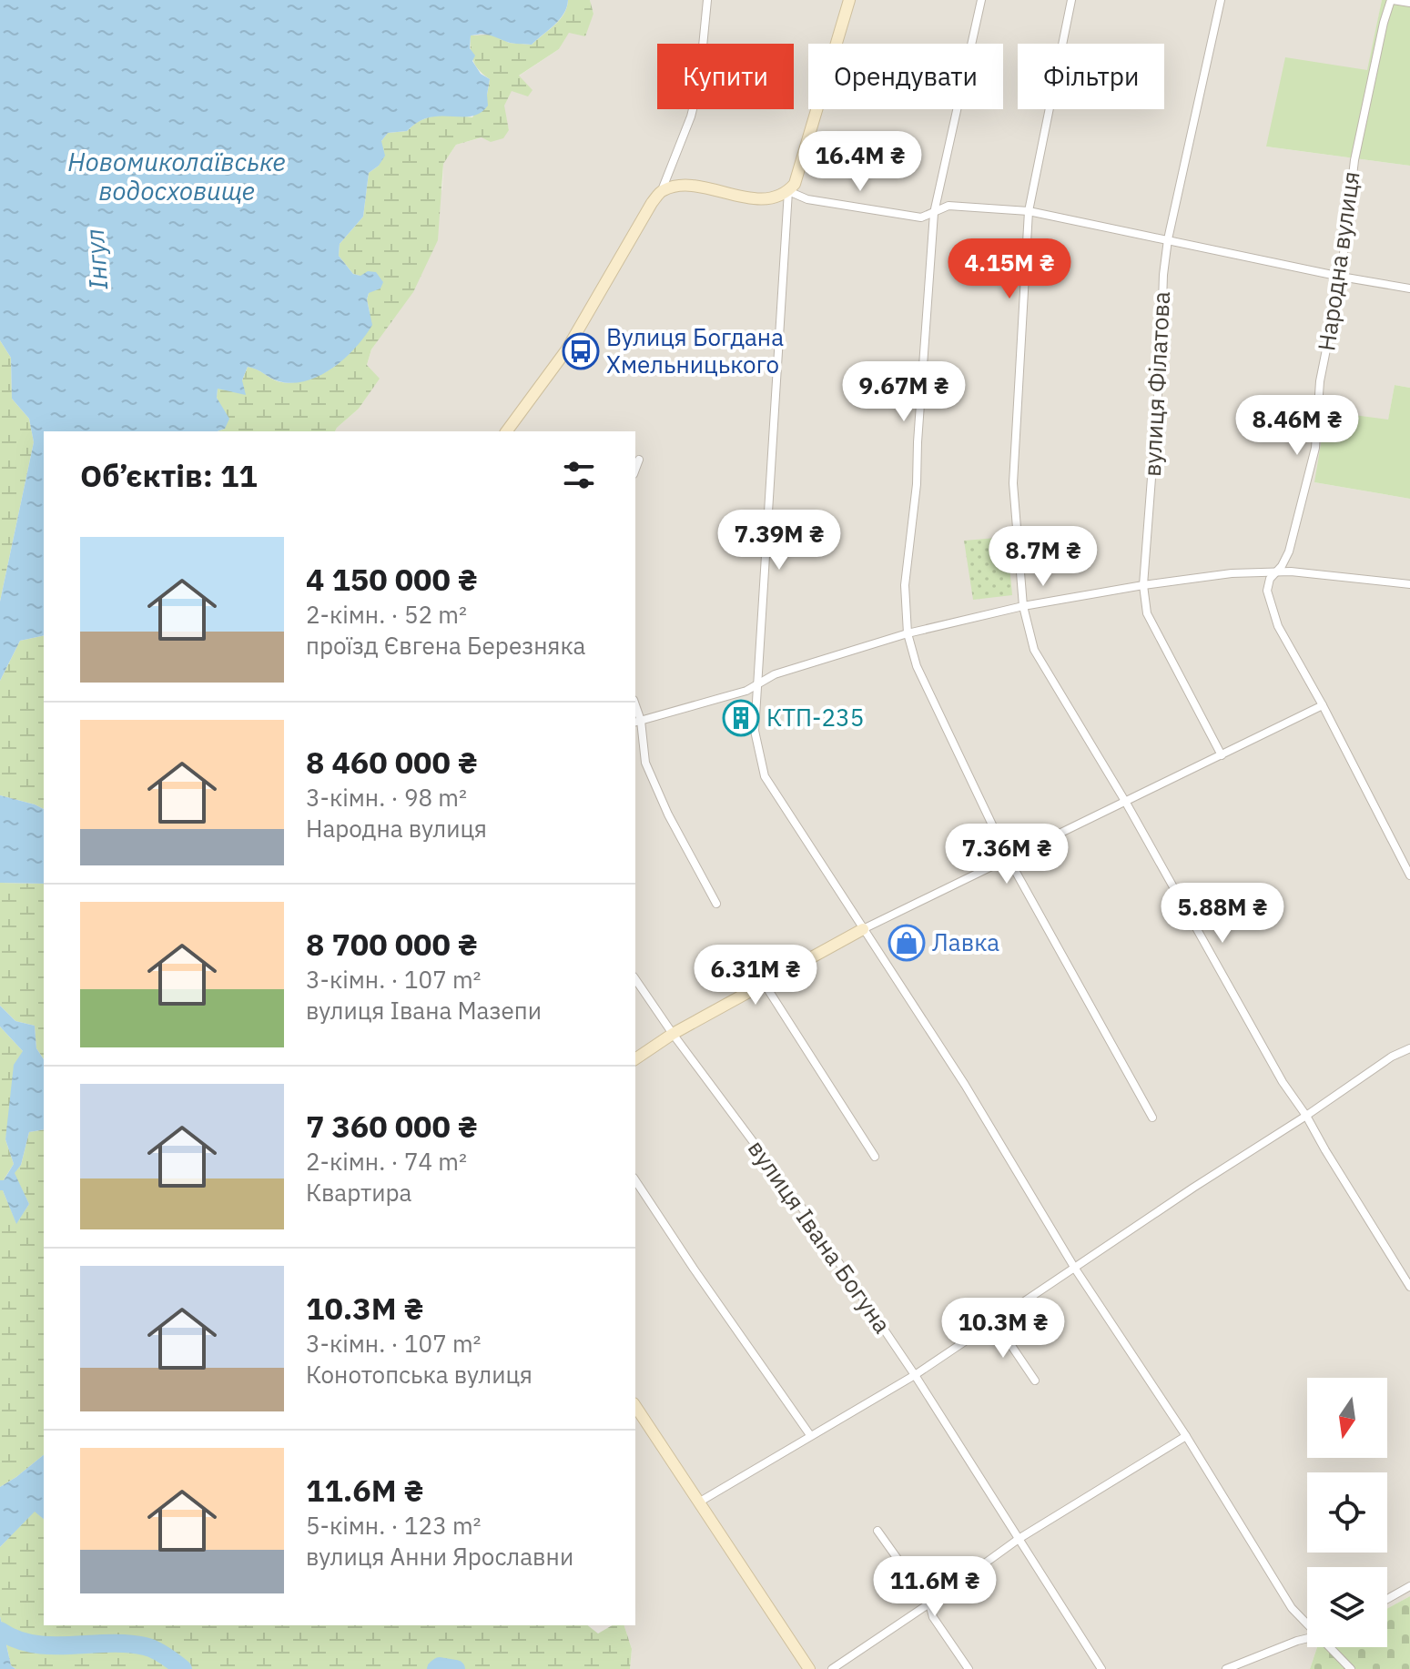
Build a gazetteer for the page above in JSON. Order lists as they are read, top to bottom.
{
  "streets": {
    "street": ["Народна вулиця", "вулиця Філатова", "вулиця Івана Богуна"]
  },
  "water": ["Новомиколаївське водосховище", "Інгул"],
  "places": {
    "bus stop": ["Вулиця Богдана Хмельницького"],
    "building": ["КТП-235"],
    "shop": ["Лавка"]
  },
  "north": "bottom",
  "page": {
    "chip": ["Купити", "Орендувати", "Фільтри"],
    "price": [
      "16.4M ₴",
      "4.15M ₴",
      "9.67M ₴",
      "8.46M ₴",
      "7.39M ₴",
      "8.7M ₴",
      "7.36M ₴",
      "5.88M ₴",
      "6.31M ₴",
      "10.3M ₴",
      "11.6M ₴"
    ],
    "heading": "Об’єктів: 11",
    "list": [
      {
        "name": "4 150 000 ₴",
        "note": "2-кімн. · 52 m² · проїзд Євгена Березняка"
      },
      {
        "name": "8 460 000 ₴",
        "note": "3-кімн. · 98 m² · Народна вулиця"
      },
      {
        "name": "8 700 000 ₴",
        "note": "3-кімн. · 107 m² · вулиця Івана Мазепи"
      },
      {
        "name": "7 360 000 ₴",
        "note": "2-кімн. · 74 m² · Квартира"
      },
      {
        "name": "10.3M ₴",
        "note": "3-кімн. · 107 m² · Конотопська вулиця"
      },
      {
        "name": "11.6M ₴",
        "note": "5-кімн. · 123 m² · вулиця Анни Ярославни"
      }
    ]
  }
}
